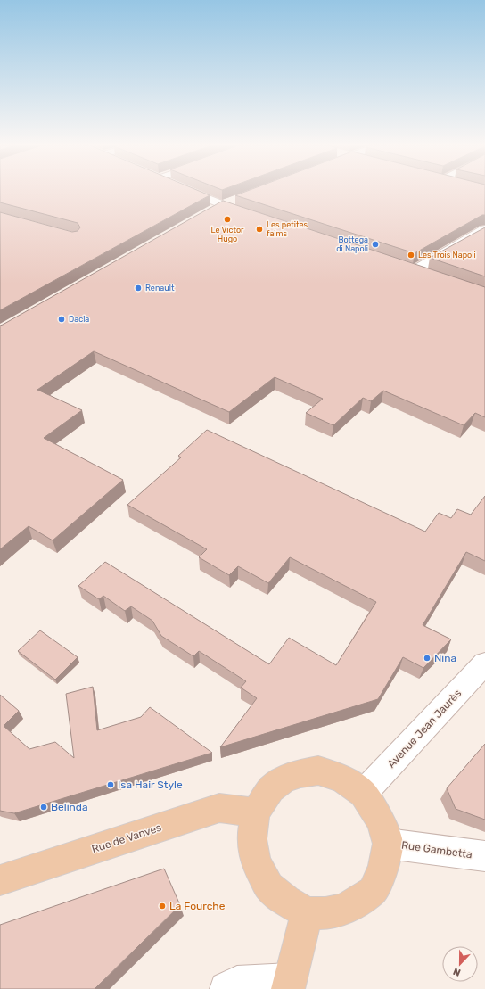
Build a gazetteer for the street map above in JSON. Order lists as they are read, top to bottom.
{
  "streets": {
    "main road": ["Rue de Vanves"],
    "street": ["Avenue Jean Jaurès", "Rue Gambetta"]
  },
  "places": [
    "Le Victor Hugo",
    "Les petites faims",
    "Bottega di Napoli",
    "Les Trois Napoli",
    "Renault",
    "Dacia",
    "Nina",
    "Isa Hair Style",
    "Belinda",
    "La Fourche"
  ],
  "north": "bottom"
}
